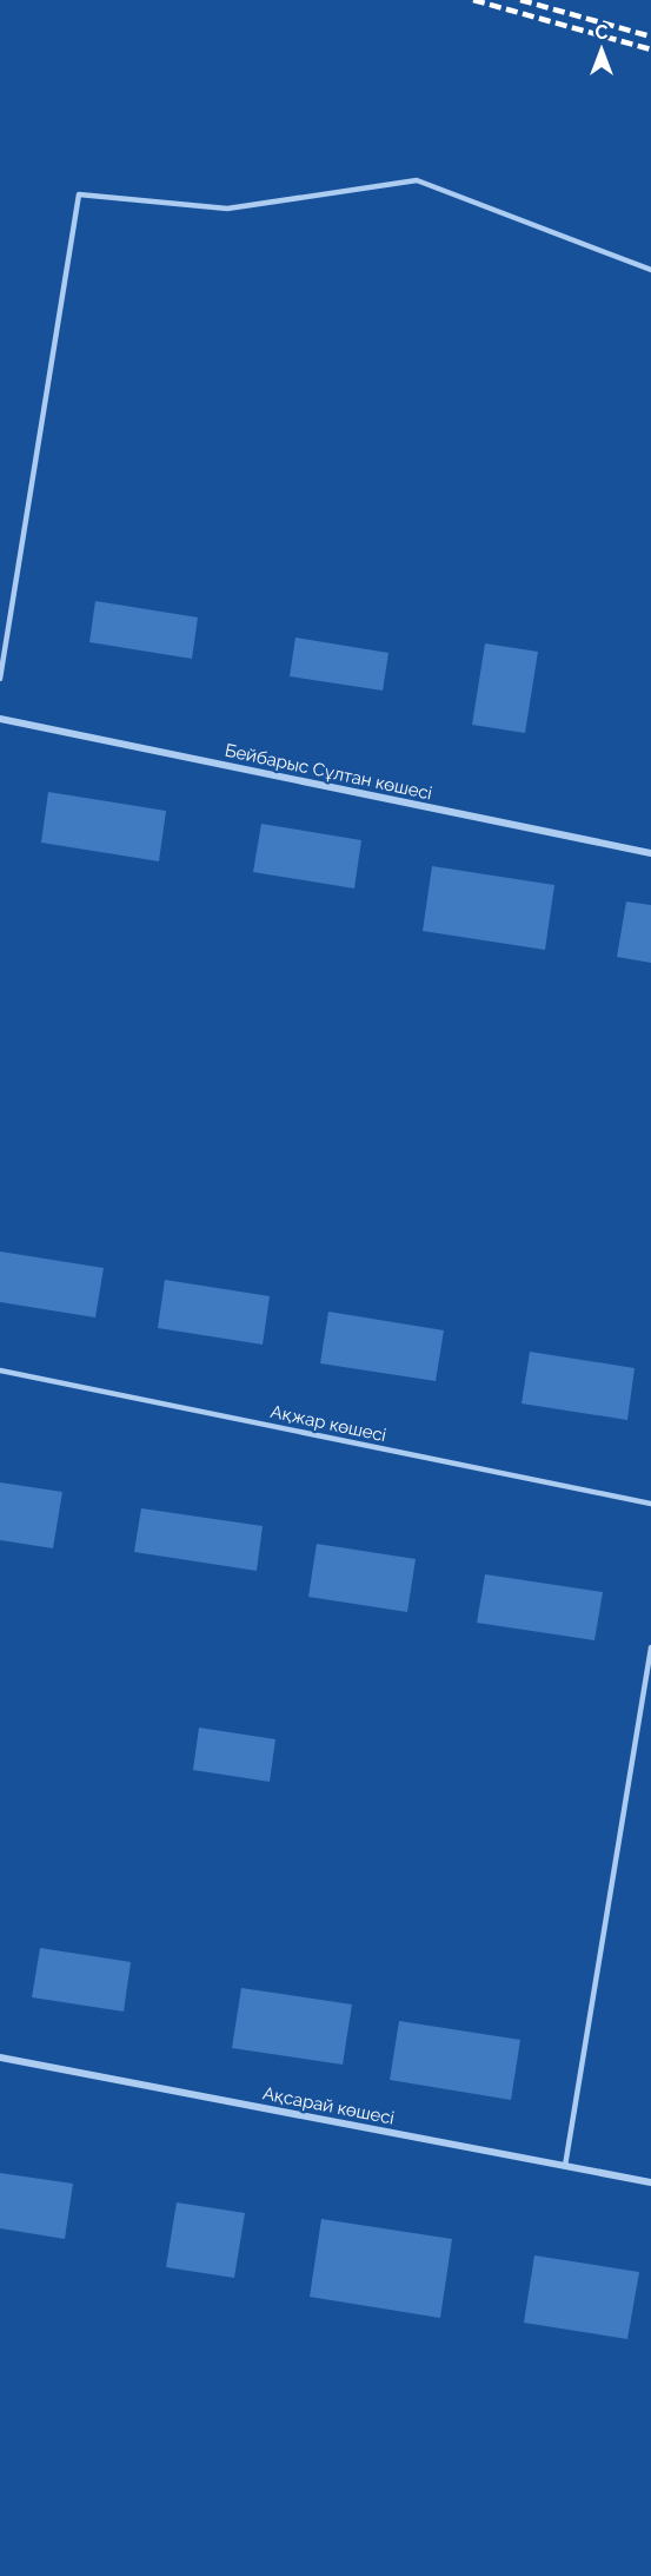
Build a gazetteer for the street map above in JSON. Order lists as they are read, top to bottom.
{
  "streets": {
    "street": ["Бейбарыс Сұлтан көшесі", "Ақсарай көшесі"],
    "lane": ["Ақжар көшесі"]
  },
  "north": "top"
}
